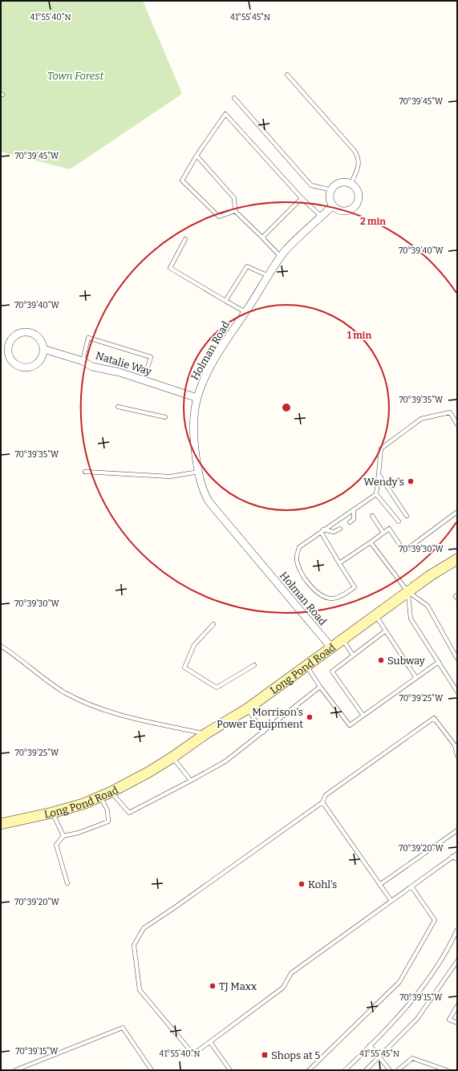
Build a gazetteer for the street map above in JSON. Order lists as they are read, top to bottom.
{
  "streets": {
    "street": ["Holman Road", "Natalie Way", "Long Pond Road"]
  },
  "crossings": [
    ["Holman Road", "Natalie Way"],
    ["Holman Road", "Long Pond Road"]
  ],
  "parks": ["Town Forest"],
  "places": {
    "other": [
      "Wendy's",
      "Subway",
      "Morrison's Power Equipment",
      "Kohl's",
      "TJ Maxx"
    ],
    "transit": ["Shops at 5"]
  },
  "coordinates": [
    "41°55'40\"N",
    "41°55'45\"N",
    "70°39'45\"W",
    "70°39'40\"W",
    "70°39'35\"W",
    "70°39'30\"W",
    "70°39'25\"W",
    "70°39'20\"W",
    "70°39'15\"W"
  ],
  "rings": ["2 min", "1 min"]
}
